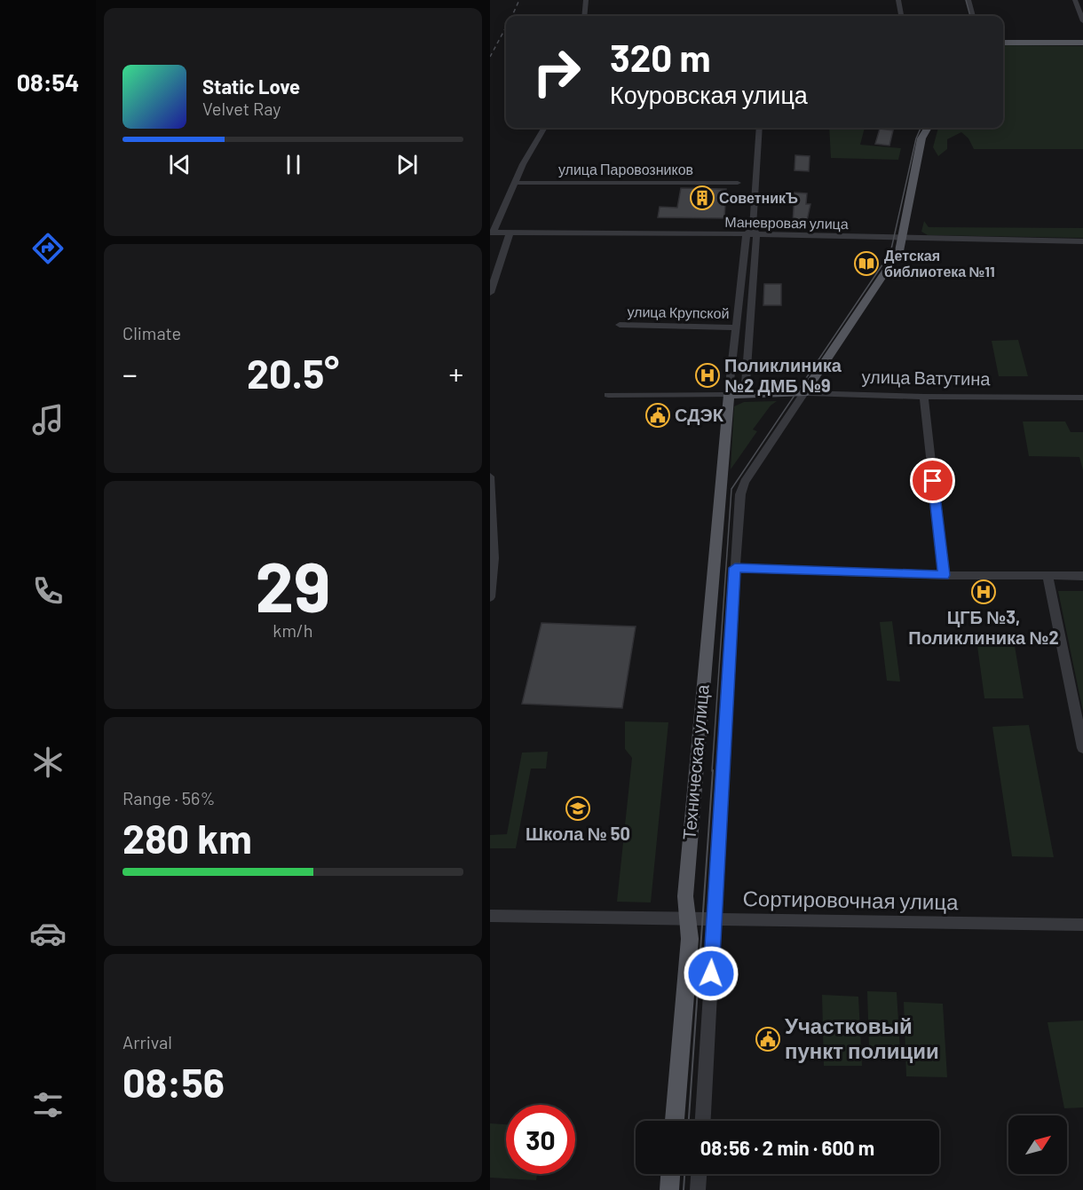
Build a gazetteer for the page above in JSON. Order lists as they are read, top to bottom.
{
  "streets": {
    "main road": ["улица Ватутина", "Техническая улица"],
    "street": [
      "улица Паровозников",
      "Маневровая улица",
      "улица Крупской",
      "Сортировочная улица"
    ]
  },
  "crossings": [
    ["улица Ватутина", "Техническая улица"],
    ["Техническая улица", "Сортировочная улица"]
  ],
  "places": {
    "building": ["СоветникЪ"],
    "library": ["Детская библиотека №11"],
    "hospital": ["Поликлиника №2 ДМБ №9", "ЦГБ №3, Поликлиника №2"],
    "public building": ["СДЭК", "Участковый пункт полиции"],
    "school or university": ["Школа № 50"]
  },
  "north": "top right",
  "page": {
    "tabs": "08:54",
    "turn": ["320 m", "Коуровская улица"],
    "song": ["Static Love", "Velvet Ray"],
    "tile": [
      "Climate",
      ["29", "km/h"],
      ["Range · 56%", "280 km"],
      ["Arrival", "08:56"]
    ],
    "heat": ["−", "20.5°", "+"],
    "limit": "30",
    "trip": "08:56 · 2 min · 600 m"
  }
}
